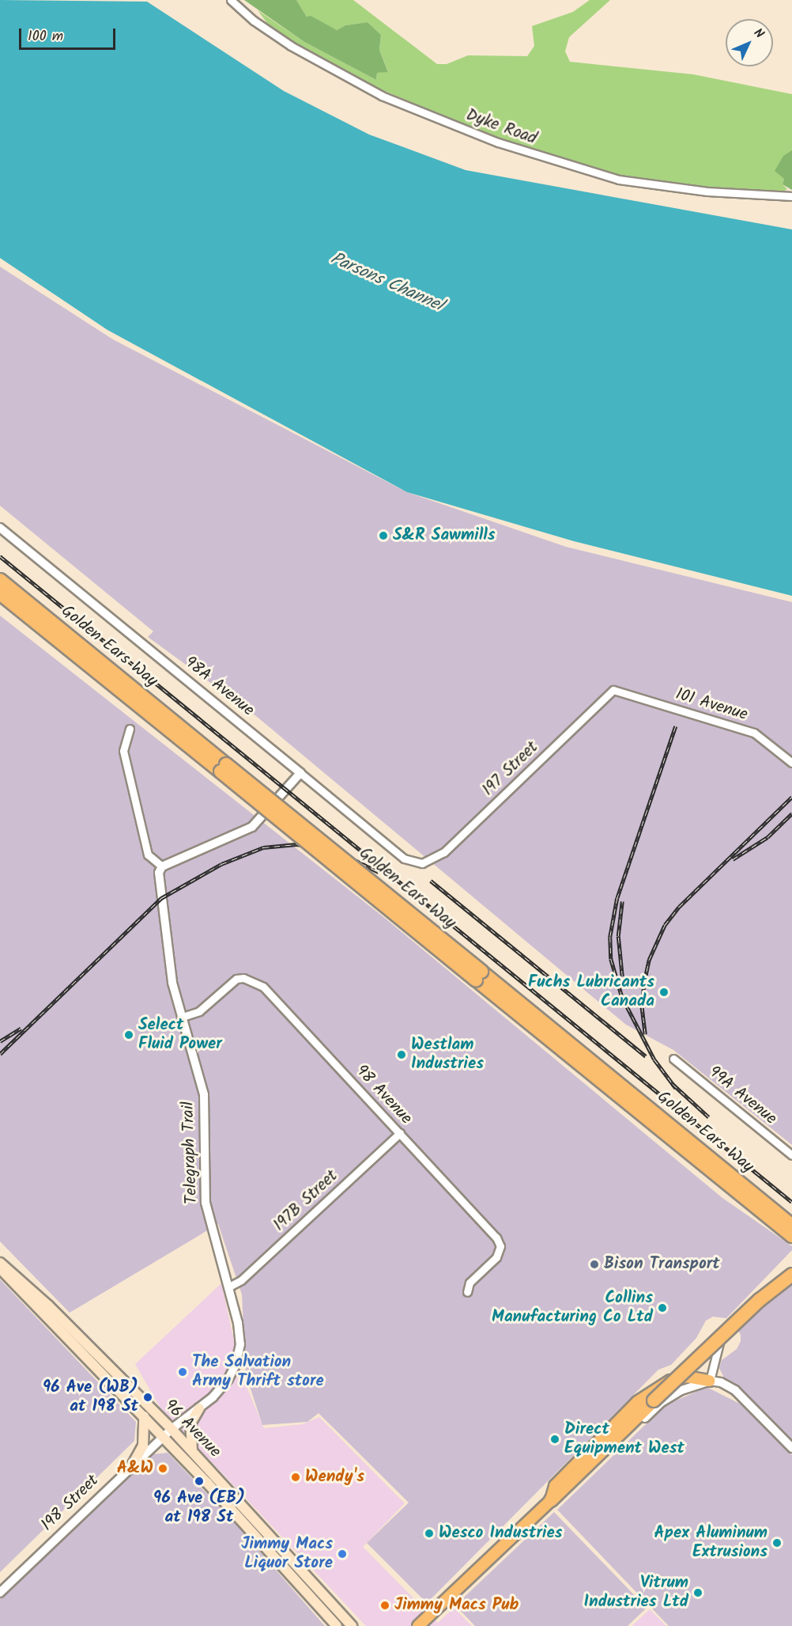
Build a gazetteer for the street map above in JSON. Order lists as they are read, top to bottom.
{
  "streets": {
    "highway": ["Golden Ears Way"],
    "main road": ["96 Avenue"],
    "street": [
      "Dyke Road",
      "98A Avenue",
      "101 Avenue",
      "197 Street",
      "98 Avenue",
      "99A Avenue",
      "Telegraph Trail",
      "197B Street",
      "198 Street"
    ]
  },
  "crossings": [
    ["98A Avenue", "197 Street"],
    ["101 Avenue", "197 Street"],
    ["98 Avenue", "Telegraph Trail"],
    ["98 Avenue", "197B Street"],
    ["Telegraph Trail", "197B Street"],
    ["Telegraph Trail", "96 Avenue"],
    ["Telegraph Trail", "198 Street"],
    ["96 Avenue", "198 Street"]
  ],
  "water": ["Parsons Channel"],
  "places": [
    "S&R Sawmills",
    "Fuchs Lubricants Canada",
    "Select Fluid Power",
    "Westlam Industries",
    "Bison Transport",
    "Collins Manufacturing Co Ltd",
    "The Salvation Army Thrift store",
    "96 Ave (WB) at 198 St",
    "Direct Equipment West",
    "A&W",
    "Wendy's",
    "96 Ave (EB) at 198 St",
    "Wesco Industries",
    "Apex Aluminum Extrusions",
    "Jimmy Macs Liquor Store",
    "Vitrum Industries Ltd",
    "Jimmy Macs Pub"
  ],
  "scale_bar": "100 m",
  "north": "top right"
}
